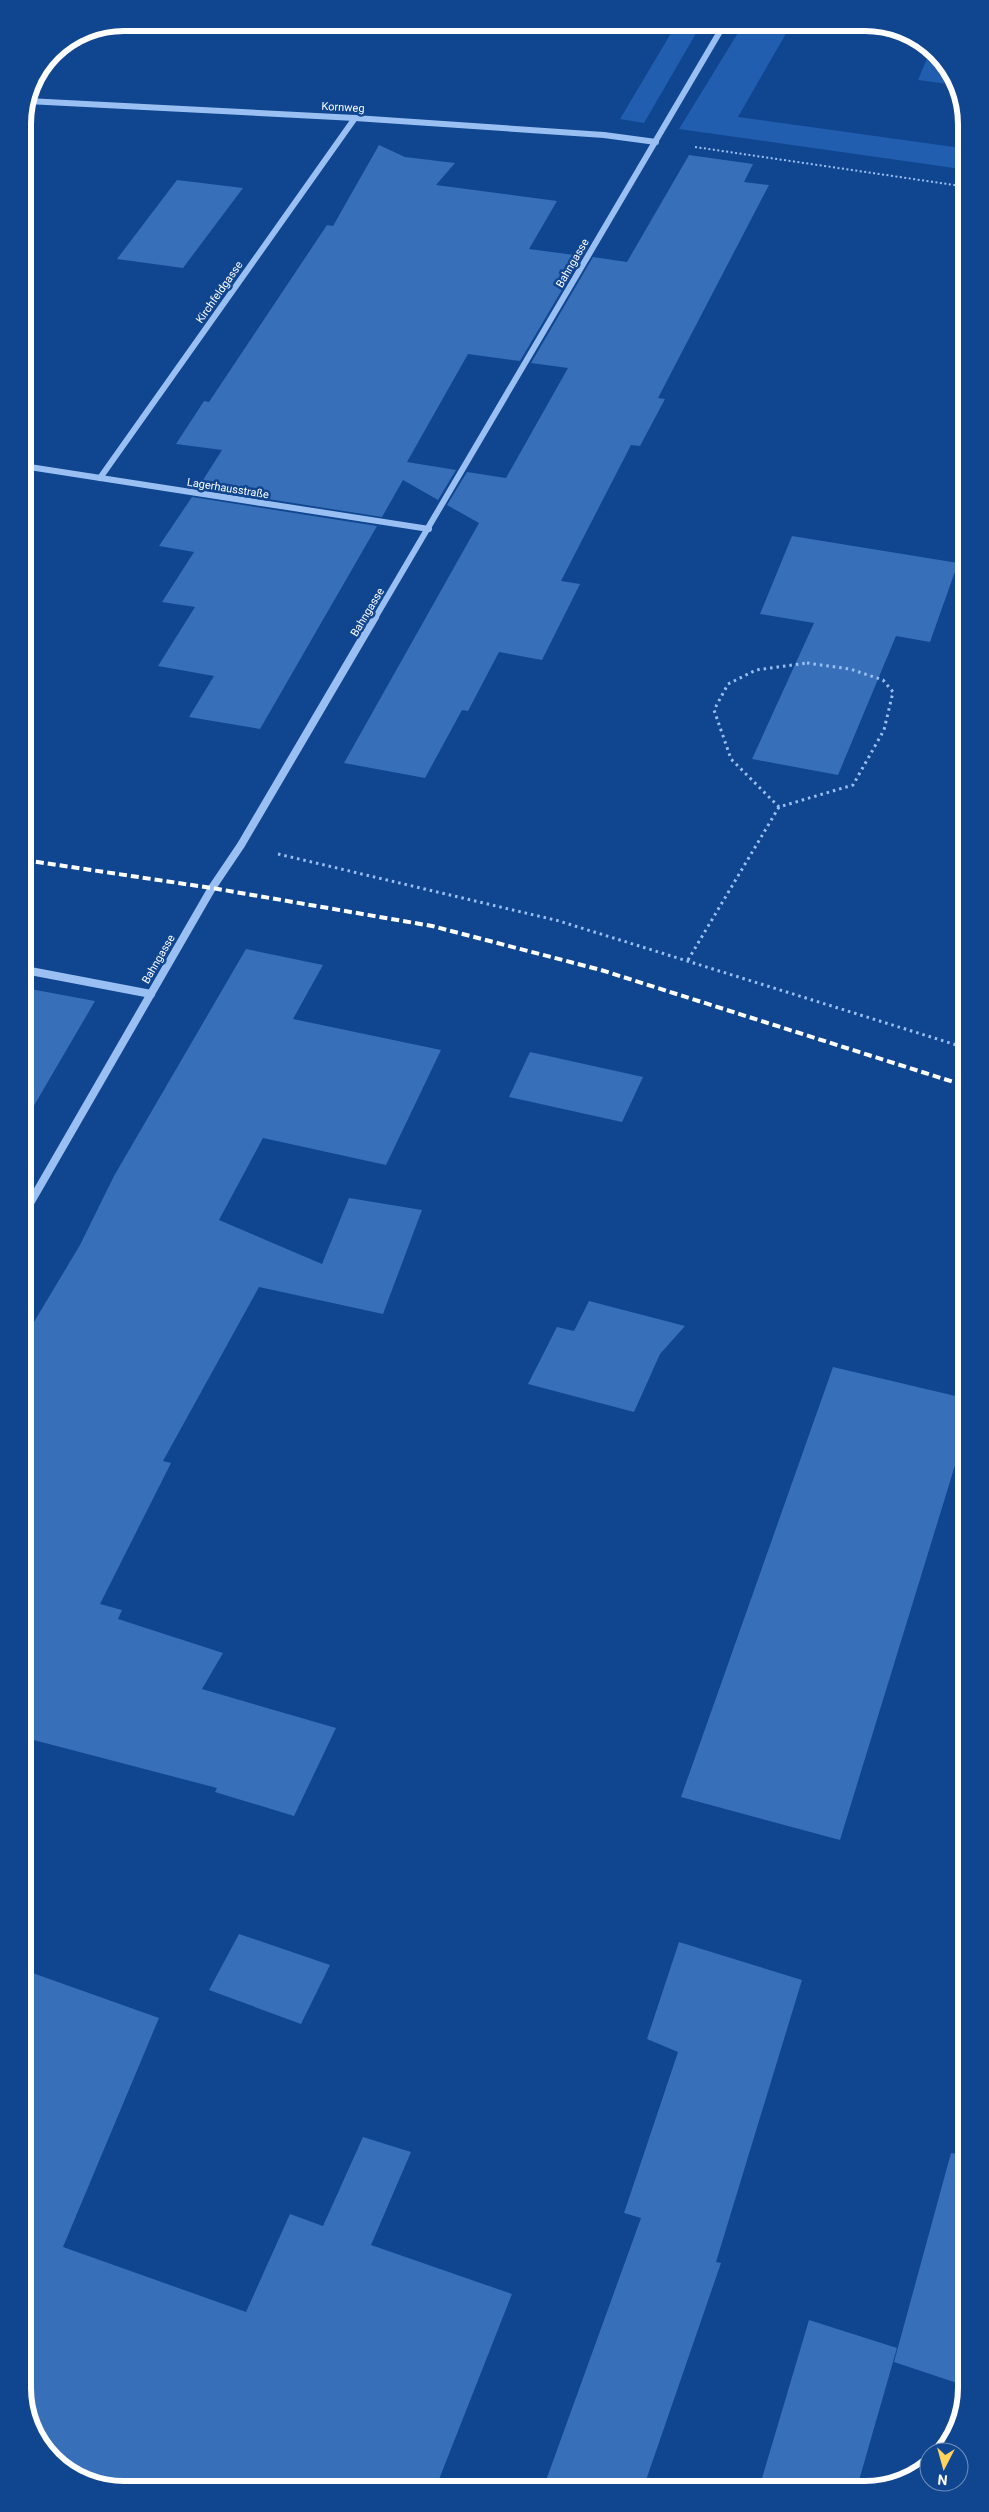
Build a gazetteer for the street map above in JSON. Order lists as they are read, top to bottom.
{
  "streets": {
    "street": [
      "Kornweg",
      "Bahngasse",
      "Kirchfeldgasse",
      "Lagerhausstraße"
    ]
  },
  "crossings": [
    ["Kornweg", "Bahngasse"],
    ["Kornweg", "Kirchfeldgasse"],
    ["Bahngasse", "Lagerhausstraße"],
    ["Kirchfeldgasse", "Lagerhausstraße"]
  ],
  "north": "bottom"
}
